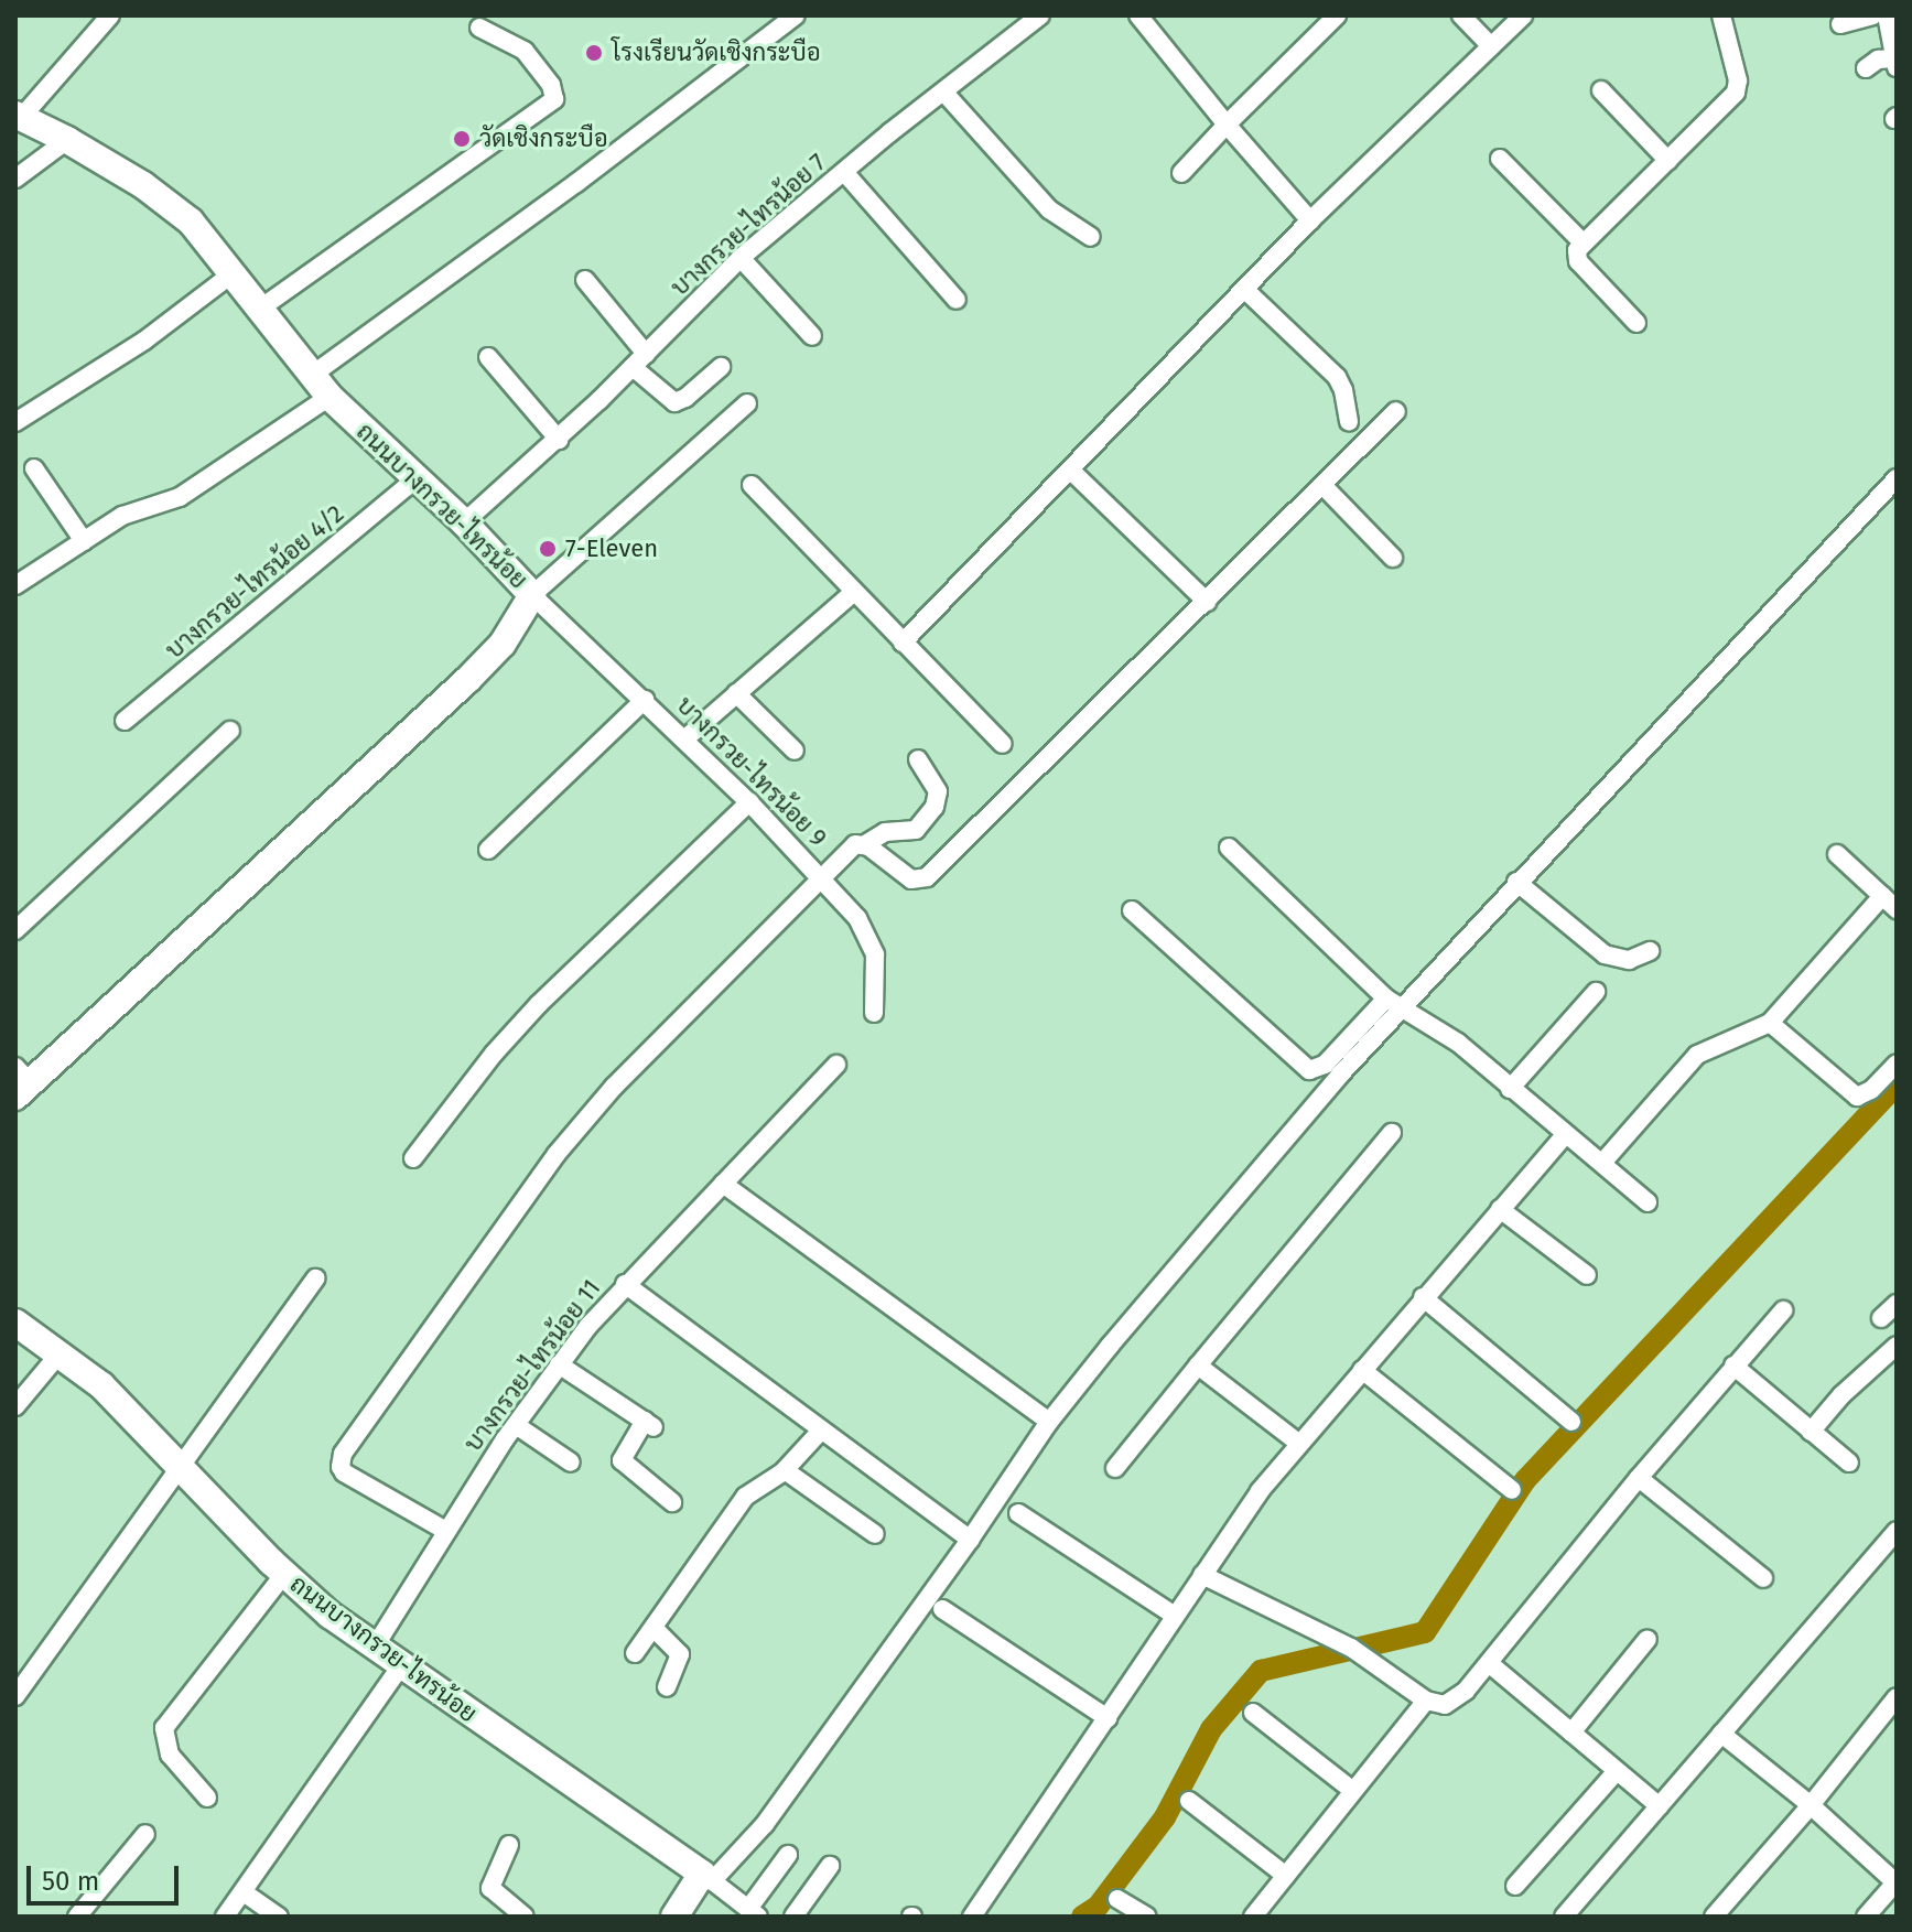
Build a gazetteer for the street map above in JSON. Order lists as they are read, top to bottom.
{
  "streets": {
    "main road": ["ถนนบางกรวย-ไทรน้อย"],
    "street": [
      "บางกรวย-ไทรน้อย 7",
      "บางกรวย-ไทรน้อย 4/2",
      "บางกรวย-ไทรน้อย 9",
      "บางกรวย-ไทรน้อย 11"
    ]
  },
  "crossings": [
    ["บางกรวย-ไทรน้อย 7", "ถนนบางกรวย-ไทรน้อย"],
    ["ถนนบางกรวย-ไทรน้อย", "บางกรวย-ไทรน้อย 4/2"],
    ["ถนนบางกรวย-ไทรน้อย", "บางกรวย-ไทรน้อย 9"],
    ["ถนนบางกรวย-ไทรน้อย", "บางกรวย-ไทรน้อย 11"]
  ],
  "places": ["โรงเรียนวัดเชิงกระบือ", "วัดเชิงกระบือ", "7-Eleven"],
  "scale_bar": "50 m"
}
